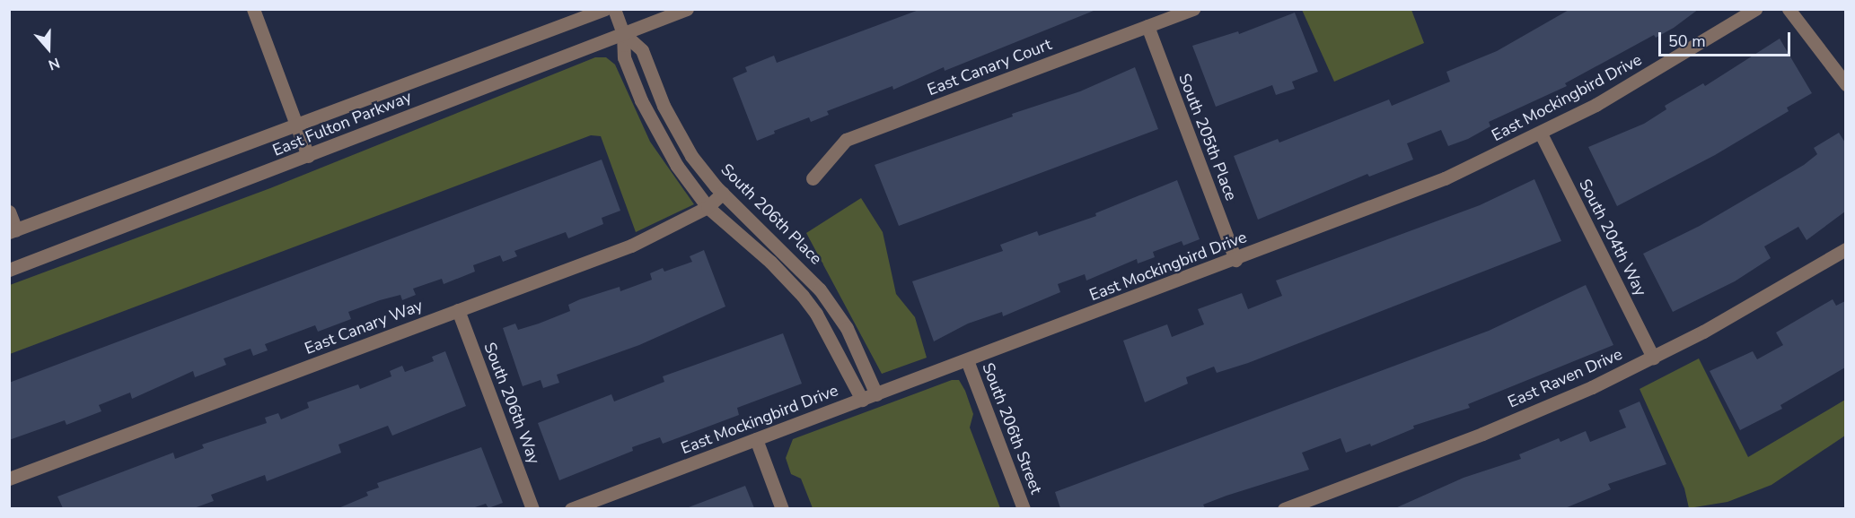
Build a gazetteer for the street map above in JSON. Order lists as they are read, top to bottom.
{
  "streets": {
    "street": [
      "East Canary Court",
      "East Mockingbird Drive",
      "East Fulton Parkway",
      "South 205th Place",
      "South 206th Place",
      "South 204th Way",
      "East Canary Way",
      "East Raven Drive",
      "South 206th Way",
      "South 206th Street"
    ]
  },
  "crossings": [
    ["East Canary Court", "South 205th Place"],
    ["East Mockingbird Drive", "South 205th Place"],
    ["East Mockingbird Drive", "South 206th Place"],
    ["East Mockingbird Drive", "South 204th Way"],
    ["East Mockingbird Drive", "South 206th Street"],
    ["East Fulton Parkway", "South 206th Place"],
    ["South 206th Place", "East Canary Way"],
    ["South 204th Way", "East Raven Drive"],
    ["East Canary Way", "South 206th Way"]
  ],
  "scale_bar": "50 m",
  "north": "bottom"
}
